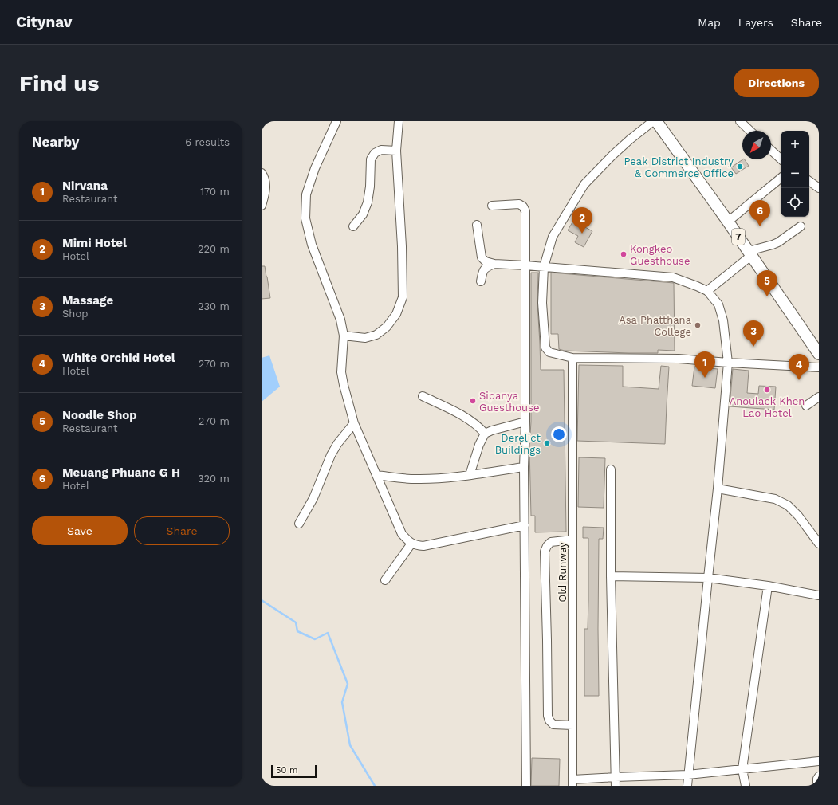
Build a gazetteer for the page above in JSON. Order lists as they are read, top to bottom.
{
  "streets": {
    "highway": ["7"],
    "street": ["Old Runway"]
  },
  "places": [
    "Peak District Industry & Commerce Office",
    "Kongkeo Guesthouse",
    "Asa Phatthana College",
    "Anoulack Khen Lao Hotel",
    "Sipanya Guesthouse",
    "Derelict Buildings"
  ],
  "scale_bar": "50 m",
  "north": "bottom left",
  "page": {
    "header": "Citynav",
    "nav": ["Map", "Layers", "Share"],
    "buttons": [
      "Directions",
      ["Save", "Share"]
    ],
    "title": "Find us",
    "heading": ["Nearby", "6 results"],
    "map_buttons": ["+", "−"],
    "list": [
      {
        "mark": "1",
        "name": "Nirvana",
        "note": "Restaurant",
        "value": "170 m"
      },
      {
        "mark": "2",
        "name": "Mimi Hotel",
        "note": "Hotel",
        "value": "220 m"
      },
      {
        "mark": "3",
        "name": "Massage",
        "note": "Shop",
        "value": "230 m"
      },
      {
        "mark": "4",
        "name": "White Orchid Hotel",
        "note": "Hotel",
        "value": "270 m"
      },
      {
        "mark": "5",
        "name": "Noodle Shop",
        "note": "Restaurant",
        "value": "270 m"
      },
      {
        "mark": "6",
        "name": "Meuang Phuane G H",
        "note": "Hotel",
        "value": "320 m"
      }
    ],
    "pins": [
      "6",
      "2",
      "5",
      "3",
      "1",
      "4"
    ],
    "scale": "50 m"
  }
}
